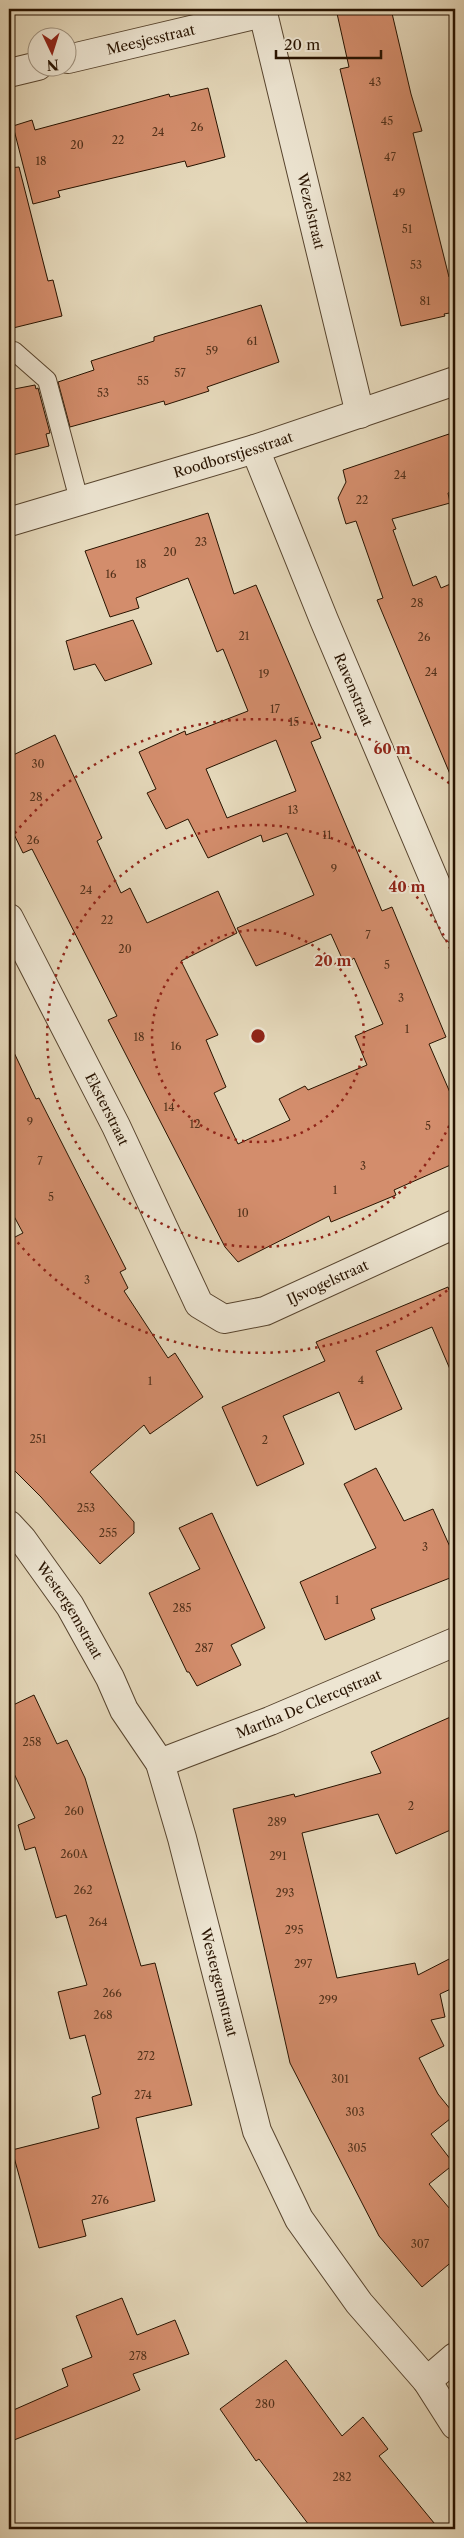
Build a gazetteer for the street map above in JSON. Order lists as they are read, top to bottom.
{
  "streets": {
    "street": [
      "Meesjesstraat",
      "Wezelstraat",
      "Roodborstjesstraat",
      "Ravenstraat",
      "Eksterstraat",
      "IJsvogelstraat",
      "Westergemstraat",
      "Martha De Clercqstraat"
    ]
  },
  "crossings": [
    ["Meesjesstraat", "Wezelstraat"],
    ["Wezelstraat", "Roodborstjesstraat"],
    ["Roodborstjesstraat", "Ravenstraat"],
    ["Eksterstraat", "IJsvogelstraat"],
    ["Westergemstraat", "Martha De Clercqstraat"]
  ],
  "house_numbers": [
    "43",
    "45",
    "26",
    "24",
    "22",
    "20",
    "47",
    "18",
    "49",
    "51",
    "53",
    "81",
    "61",
    "59",
    "57",
    "55",
    "53",
    "24",
    "22",
    "23",
    "20",
    "18",
    "16",
    "28",
    "21",
    "26",
    "24",
    "19",
    "17",
    "15",
    "30",
    "28",
    "13",
    "11",
    "26",
    "9",
    "24",
    "22",
    "7",
    "20",
    "5",
    "3",
    "1",
    "18",
    "16",
    "14",
    "9",
    "12",
    "5",
    "7",
    "3",
    "1",
    "5",
    "10",
    "3",
    "4",
    "1",
    "251",
    "2",
    "253",
    "255",
    "3",
    "1",
    "285",
    "287",
    "258",
    "2",
    "260",
    "289",
    "260A",
    "291",
    "262",
    "293",
    "264",
    "295",
    "297",
    "266",
    "299",
    "268",
    "272",
    "301",
    "274",
    "303",
    "305",
    "276",
    "307",
    "278",
    "280",
    "282"
  ],
  "scale_bar": "20 m",
  "north": "bottom",
  "rings": ["60 m", "40 m", "20 m"]
}
